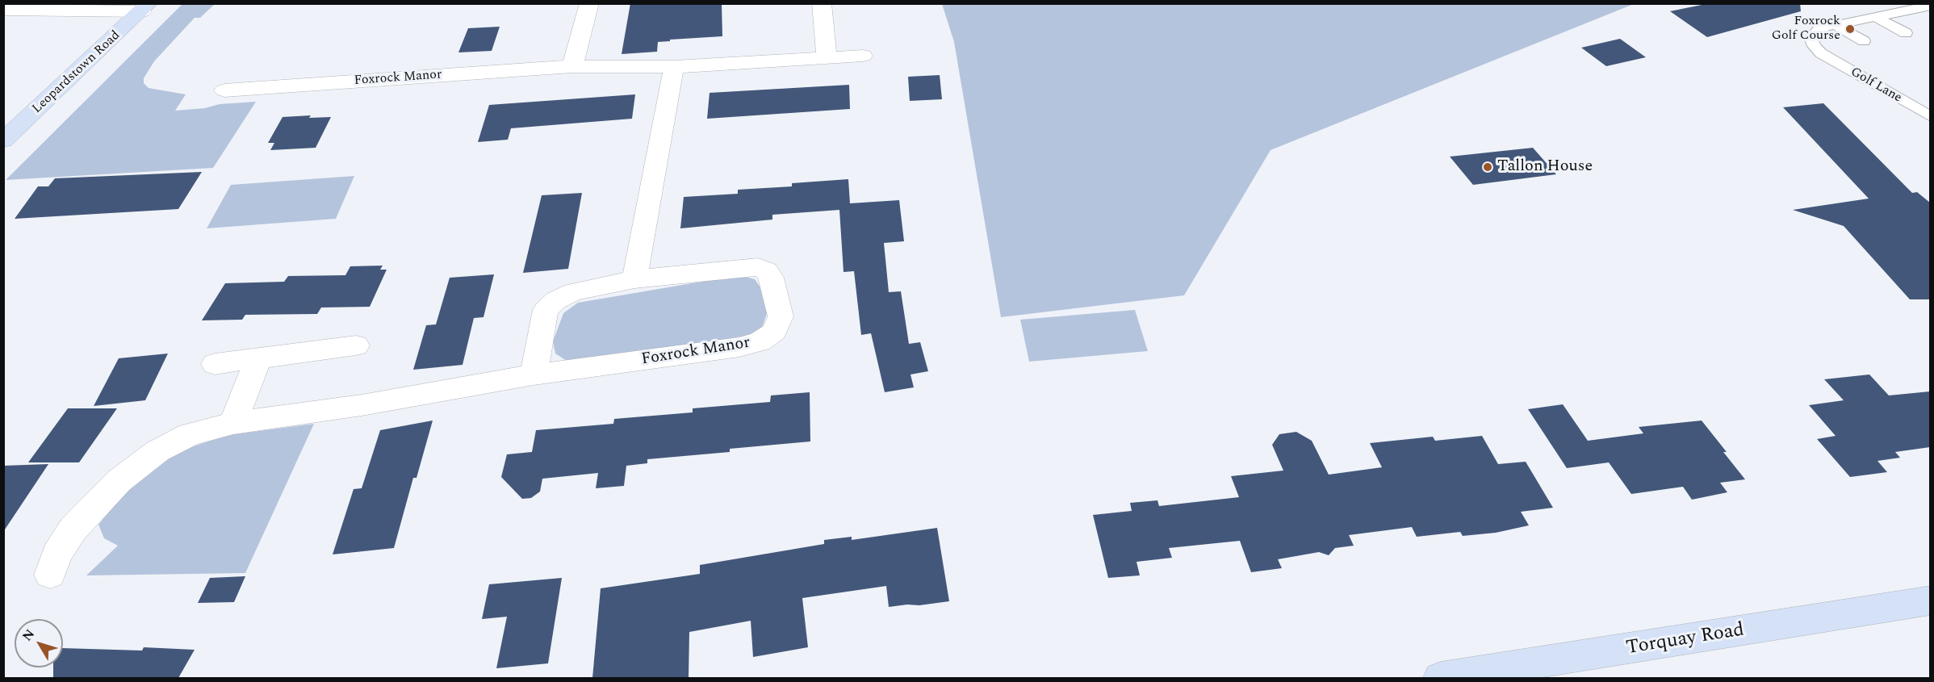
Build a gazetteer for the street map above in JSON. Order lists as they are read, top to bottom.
{
  "streets": {
    "street": ["Leopardstown Road", "Foxrock Manor", "Torquay Road"],
    "lane": ["Golf Lane"]
  },
  "places": ["Foxrock Golf Course", "Tallon House"],
  "north": "top left"
}
